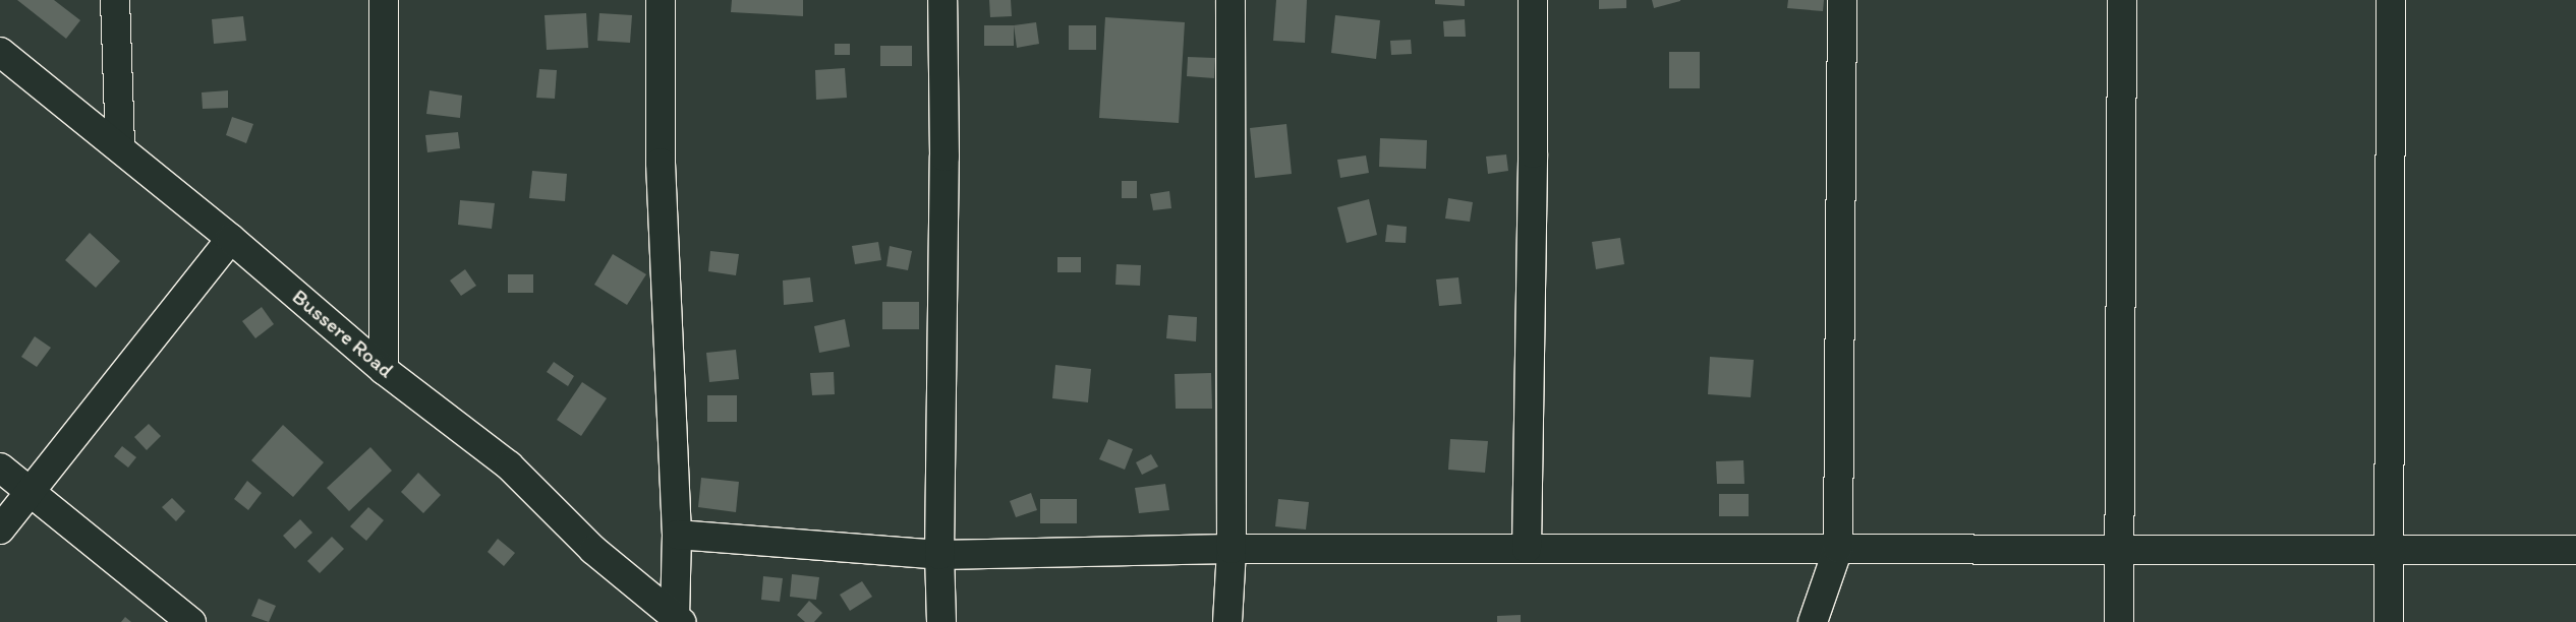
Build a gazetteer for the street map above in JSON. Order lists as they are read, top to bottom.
{
  "streets": {
    "street": ["Bussere Road"]
  }
}
